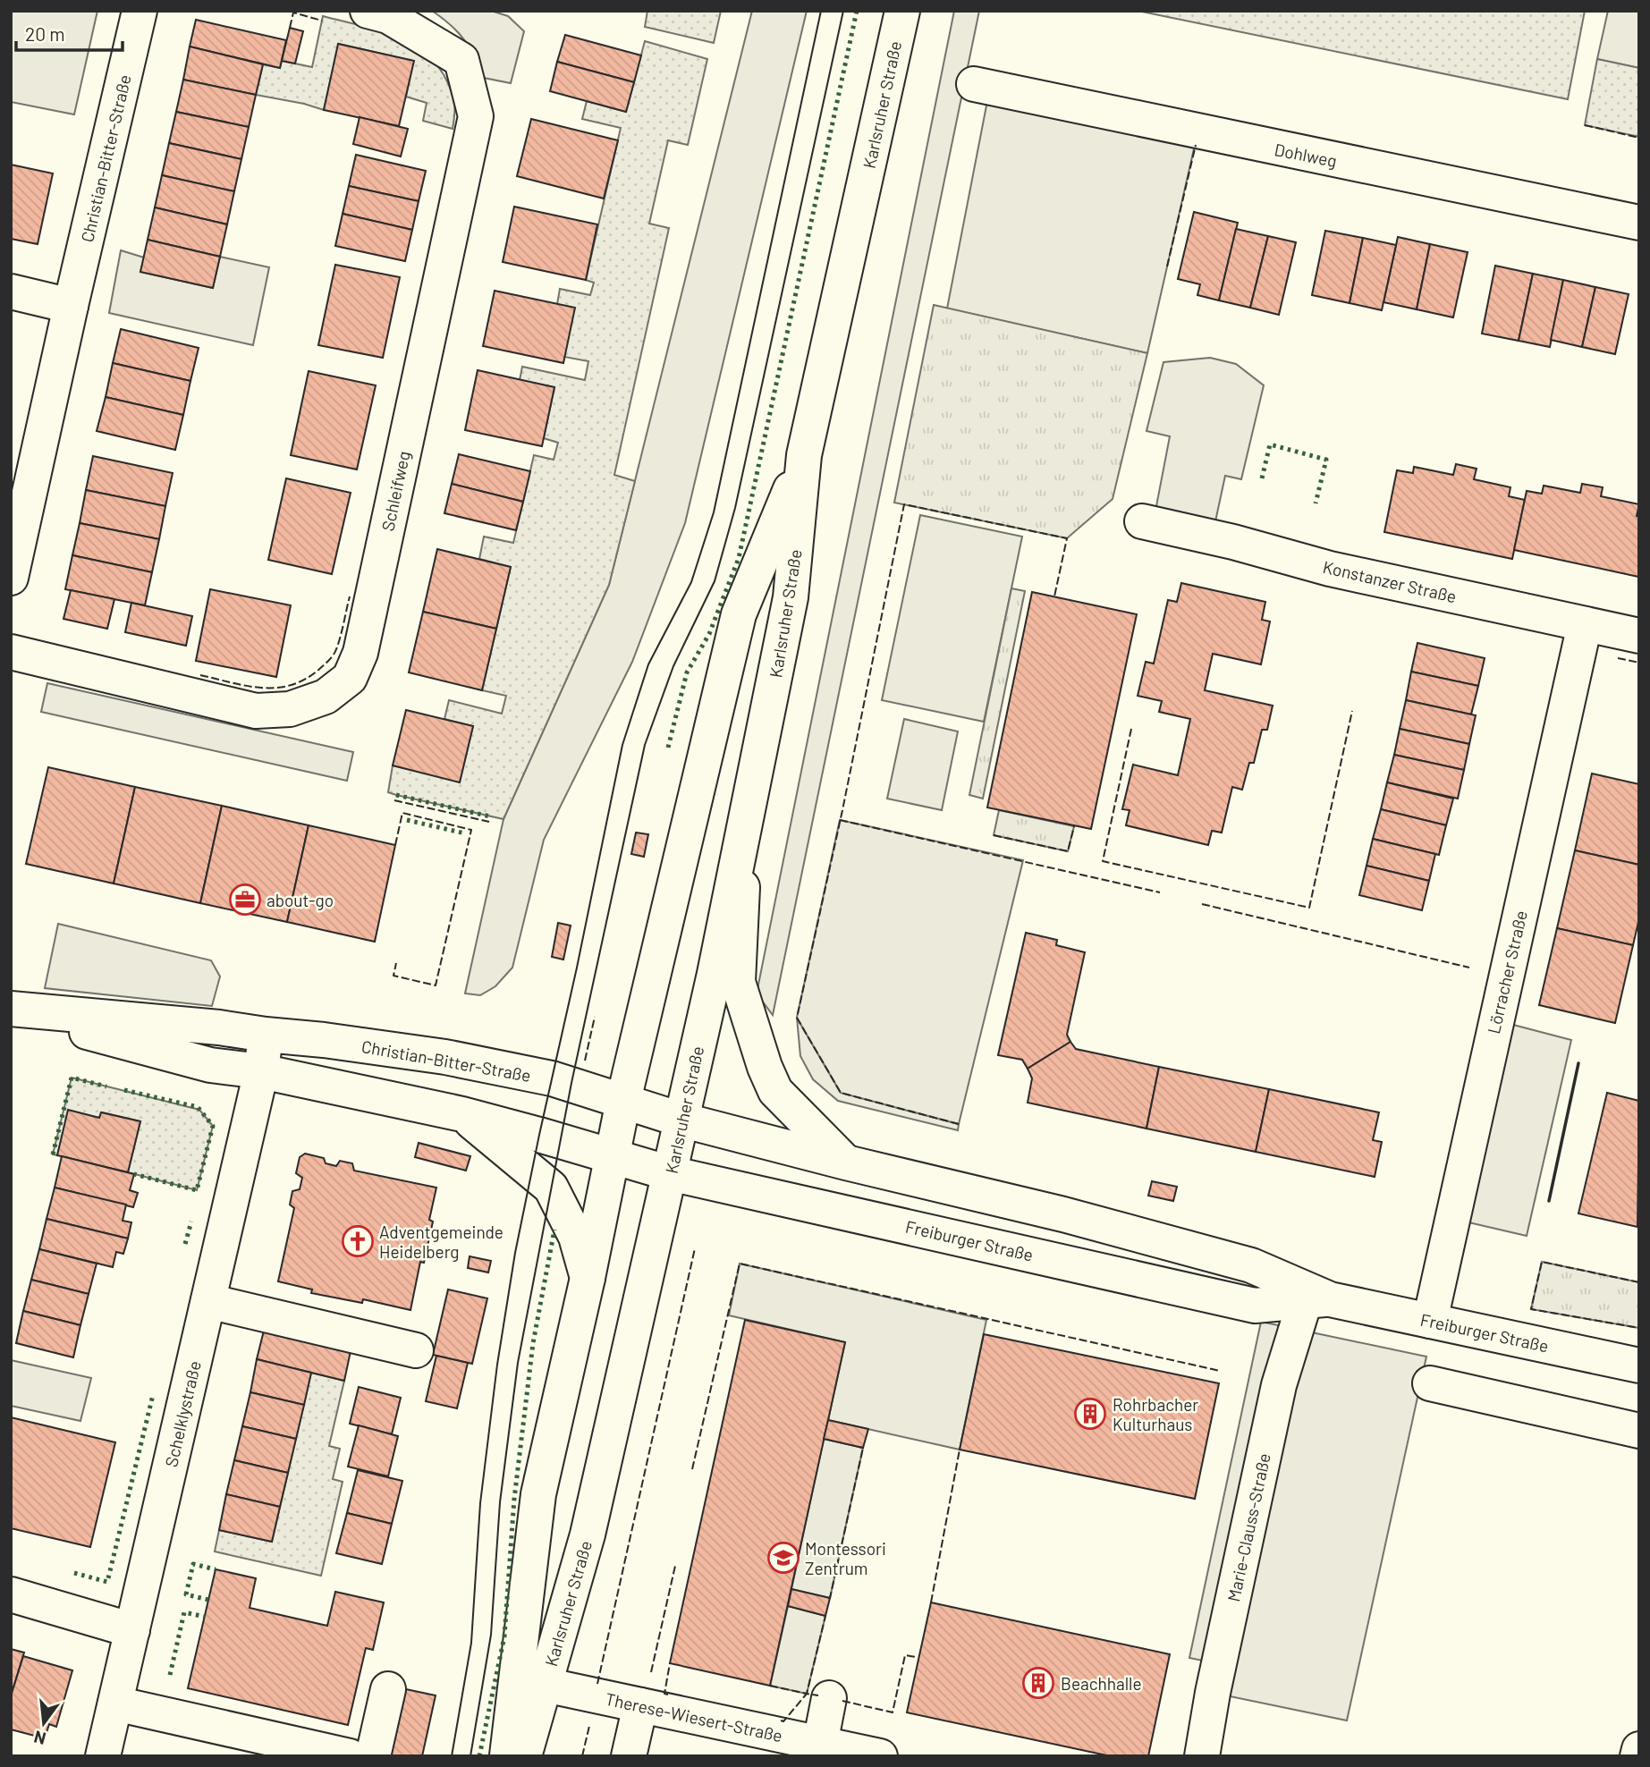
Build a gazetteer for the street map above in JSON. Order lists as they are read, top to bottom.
{
  "streets": {
    "street": [
      "Karlsruher Straße",
      "Dohlweg",
      "Christian-Bitter-Straße",
      "Schleifweg",
      "Konstanzer Straße",
      "Lörracher Straße",
      "Freiburger Straße",
      "Schelklystraße",
      "Marie-Clauss-Straße",
      "Therese-Wiesert-Straße"
    ]
  },
  "crossings": [
    ["Karlsruher Straße", "Christian-Bitter-Straße"],
    ["Karlsruher Straße", "Freiburger Straße"],
    ["Karlsruher Straße", "Therese-Wiesert-Straße"],
    ["Christian-Bitter-Straße", "Freiburger Straße"],
    ["Christian-Bitter-Straße", "Schelklystraße"],
    ["Konstanzer Straße", "Lörracher Straße"],
    ["Lörracher Straße", "Freiburger Straße"],
    ["Freiburger Straße", "Marie-Clauss-Straße"]
  ],
  "places": {
    "office": ["about-go"],
    "church": ["Adventgemeinde Heidelberg"],
    "building": ["Rohrbacher Kulturhaus", "Beachhalle"],
    "school or university": ["Montessori Zentrum"]
  },
  "scale_bar": "20 m",
  "north": "bottom"
}
